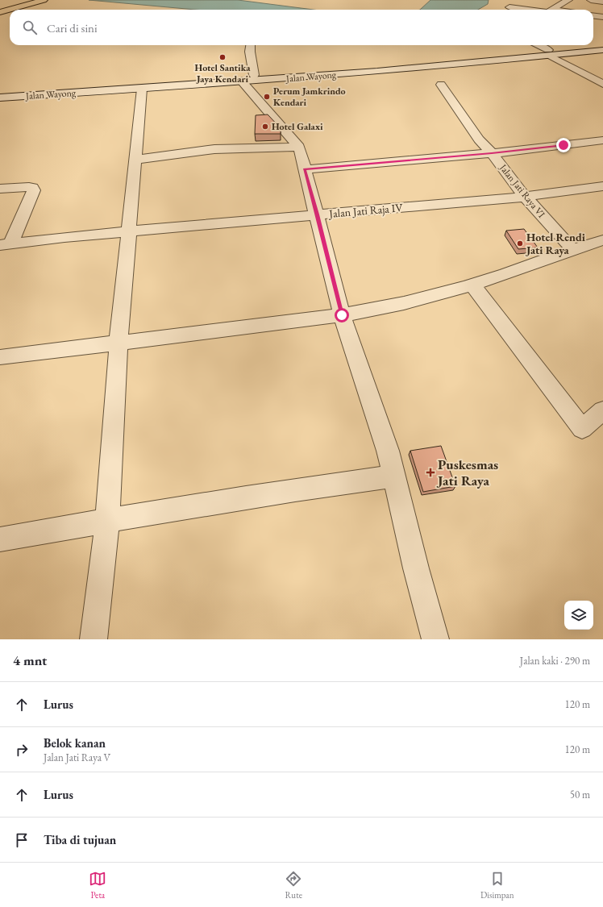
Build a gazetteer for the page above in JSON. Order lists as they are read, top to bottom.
{
  "streets": {
    "street": ["Jalan Wayong", "Jalan Jati Raya VI", "Jalan Jati Raja IV"]
  },
  "crossings": [
    ["Jalan Jati Raya VI", "Jalan Jati Raja IV"]
  ],
  "places": {
    "other": [
      "Hotel Santika Jaya Kendari",
      "Perum Jamkrindo Kendari",
      "Hotel Galaxi",
      "Hotel Rendi Jati Raya"
    ],
    "health": ["Puskesmas Jati Raya"]
  },
  "page": {
    "search": "Cari di sini",
    "heading": ["4 mnt", "Jalan kaki · 290 m"],
    "list": [
      ["Lurus", "120 m"],
      ["Belok kanan", "Jalan Jati Raya V", "120 m"],
      ["Lurus", "50 m"],
      "Tiba di tujuan"
    ],
    "nav": ["Peta", "Rute", "Disimpan"]
  }
}
